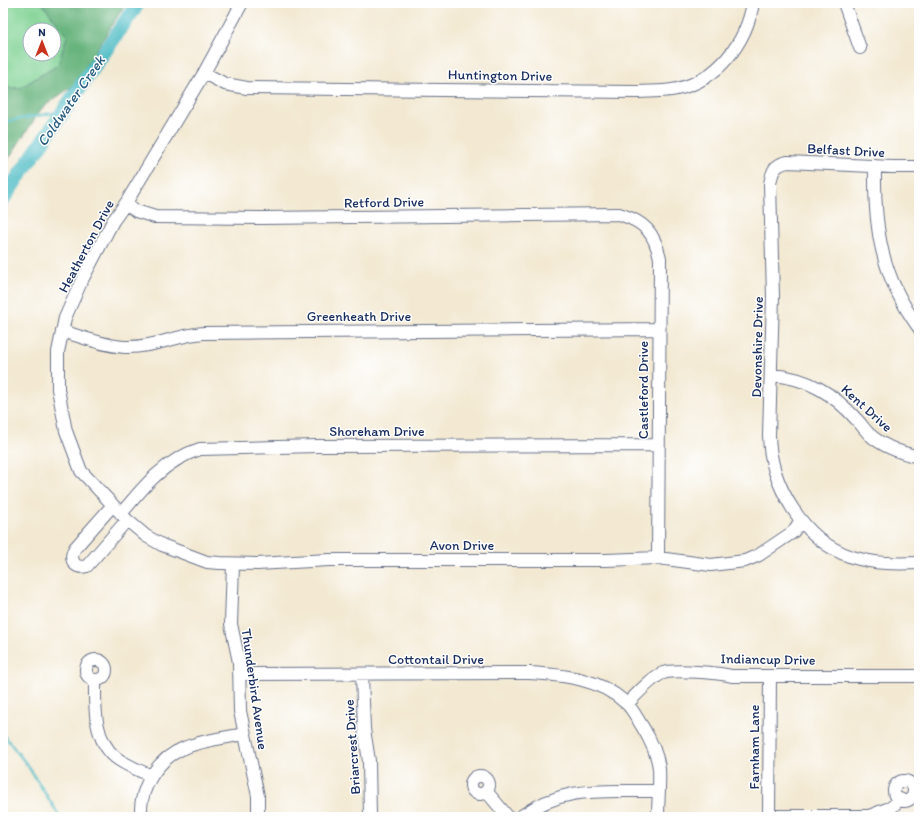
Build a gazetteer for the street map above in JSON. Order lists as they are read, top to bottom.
{
  "streets": {
    "street": [
      "Huntington Drive",
      "Belfast Drive",
      "Retford Drive",
      "Heatherton Drive",
      "Greenheath Drive",
      "Devonshire Drive",
      "Castleford Drive",
      "Kent Drive",
      "Shoreham Drive",
      "Avon Drive",
      "Cottontail Drive",
      "Indiancup Drive",
      "Thunderbird Avenue",
      "Briarcrest Drive",
      "Farnham Lane"
    ]
  },
  "crossings": [
    ["Huntington Drive", "Heatherton Drive"],
    ["Belfast Drive", "Devonshire Drive"],
    ["Retford Drive", "Heatherton Drive"],
    ["Retford Drive", "Castleford Drive"],
    ["Heatherton Drive", "Greenheath Drive"],
    ["Heatherton Drive", "Shoreham Drive"],
    ["Heatherton Drive", "Avon Drive"],
    ["Greenheath Drive", "Castleford Drive"],
    ["Devonshire Drive", "Kent Drive"],
    ["Devonshire Drive", "Avon Drive"],
    ["Castleford Drive", "Shoreham Drive"],
    ["Castleford Drive", "Avon Drive"],
    ["Shoreham Drive", "Avon Drive"],
    ["Avon Drive", "Thunderbird Avenue"],
    ["Cottontail Drive", "Indiancup Drive"],
    ["Cottontail Drive", "Thunderbird Avenue"],
    ["Cottontail Drive", "Briarcrest Drive"],
    ["Indiancup Drive", "Farnham Lane"]
  ],
  "water": ["Coldwater Creek"],
  "north": "top"
}
